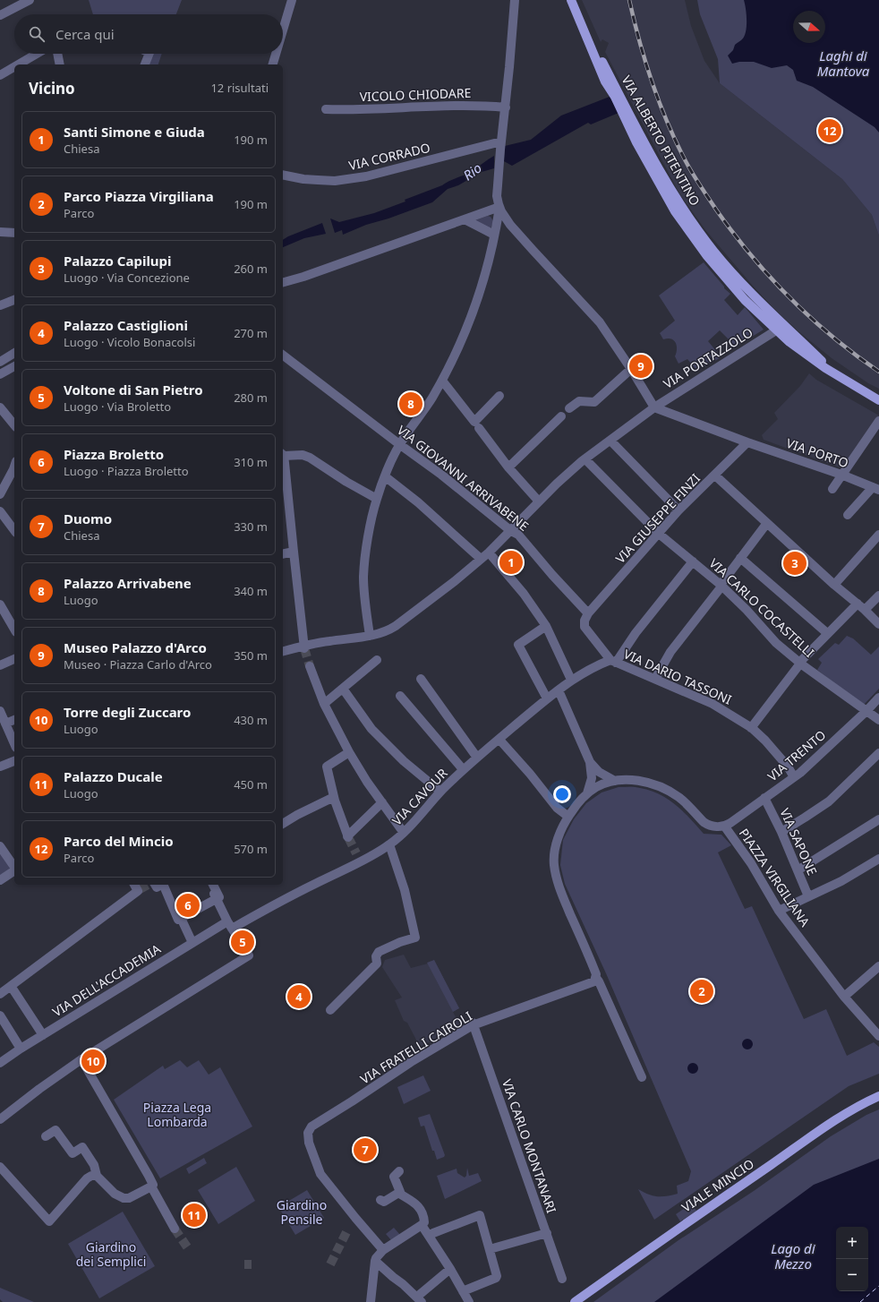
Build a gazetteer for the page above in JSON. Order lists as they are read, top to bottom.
{
  "streets": {
    "main road": ["VIA ALBERTO PITENTINO", "VIALE MINCIO"],
    "street": [
      "VICOLO CHIODARE",
      "VIA CORRADO",
      "VIA PORTAZZOLO",
      "VIA PORTO",
      "VIA GIOVANNI ARRIVABENE",
      "VIA GIUSEPPE FINZI",
      "VIA CARLO COCASTELLI",
      "VIA DARIO TASSONI",
      "VIA TRENTO",
      "VIA CAVOUR",
      "VIA SAPONE",
      "PIAZZA VIRGILIANA",
      "VIA DELL'ACCADEMIA",
      "VIA FRATELLI CAIROLI",
      "VIA CARLO MONTANARI"
    ]
  },
  "crossings": [
    ["VIA ALBERTO PITENTINO", "VIA PORTAZZOLO"],
    ["VIA PORTAZZOLO", "VIA PORTO"],
    ["VIA PORTAZZOLO", "VIA GIOVANNI ARRIVABENE"],
    ["VIA PORTAZZOLO", "VIA CARLO COCASTELLI"],
    ["VIA PORTO", "VIA GIUSEPPE FINZI"],
    ["VIA GIOVANNI ARRIVABENE", "VIA GIUSEPPE FINZI"],
    ["VIA GIUSEPPE FINZI", "VIA CARLO COCASTELLI"],
    ["VIA CARLO COCASTELLI", "VIA TRENTO"],
    ["VIA DARIO TASSONI", "VIA TRENTO"],
    ["VIA DARIO TASSONI", "VIA CAVOUR"],
    ["VIA TRENTO", "VIA SAPONE"],
    ["VIA TRENTO", "PIAZZA VIRGILIANA"],
    ["VIA CAVOUR", "VIA DELL'ACCADEMIA"],
    ["PIAZZA VIRGILIANA", "VIA FRATELLI CAIROLI"],
    ["VIA FRATELLI CAIROLI", "VIA CARLO MONTANARI"]
  ],
  "water": ["Laghi di Mantova", "Rio", "Lago di Mezzo"],
  "parks": ["Piazza Lega Lombarda", "Giardino Pensile", "Giardino dei Semplici"],
  "north": "right",
  "page": {
    "search": "Cerca qui",
    "heading": ["Vicino", "12 risultati"],
    "list": [
      {
        "mark": "1",
        "name": "Santi Simone e Giuda",
        "note": "Chiesa",
        "value": "190 m"
      },
      {
        "mark": "2",
        "name": "Parco Piazza Virgiliana",
        "note": "Parco",
        "value": "190 m"
      },
      {
        "mark": "3",
        "name": "Palazzo Capilupi",
        "note": "Luogo · Via Concezione",
        "value": "260 m"
      },
      {
        "mark": "4",
        "name": "Palazzo Castiglioni",
        "note": "Luogo · Vicolo Bonacolsi",
        "value": "270 m"
      },
      {
        "mark": "5",
        "name": "Voltone di San Pietro",
        "note": "Luogo · Via Broletto",
        "value": "280 m"
      },
      {
        "mark": "6",
        "name": "Piazza Broletto",
        "note": "Luogo · Piazza Broletto",
        "value": "310 m"
      },
      {
        "mark": "7",
        "name": "Duomo",
        "note": "Chiesa",
        "value": "330 m"
      },
      {
        "mark": "8",
        "name": "Palazzo Arrivabene",
        "note": "Luogo",
        "value": "340 m"
      },
      {
        "mark": "9",
        "name": "Museo Palazzo d'Arco",
        "note": "Museo · Piazza Carlo d'Arco",
        "value": "350 m"
      },
      {
        "mark": "10",
        "name": "Torre degli Zuccaro",
        "note": "Luogo",
        "value": "430 m"
      },
      {
        "mark": "11",
        "name": "Palazzo Ducale",
        "note": "Luogo",
        "value": "450 m"
      },
      {
        "mark": "12",
        "name": "Parco del Mincio",
        "note": "Parco",
        "value": "570 m"
      }
    ],
    "pins": [
      "12",
      "9",
      "8",
      "1",
      "3",
      "6",
      "5",
      "2",
      "4",
      "10",
      "7",
      "11"
    ],
    "map_buttons": ["+", "−"]
  }
}
